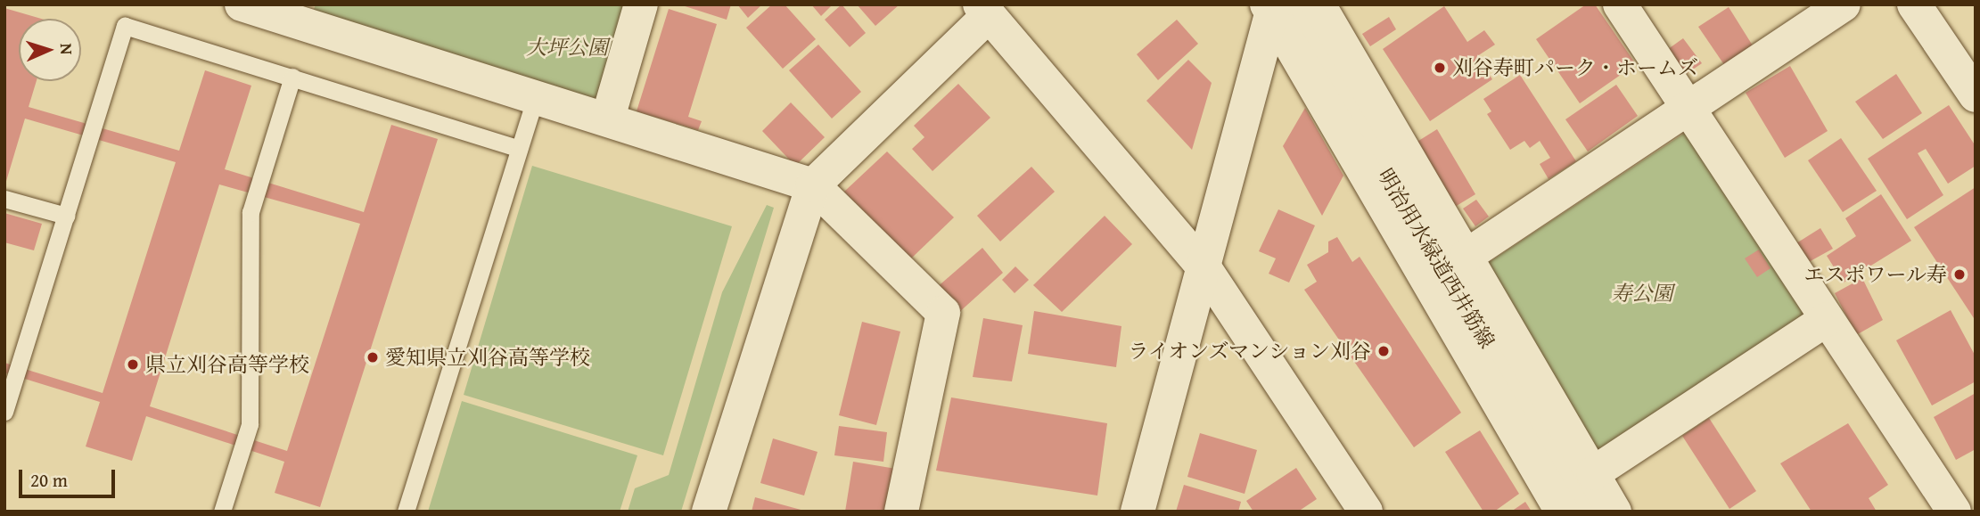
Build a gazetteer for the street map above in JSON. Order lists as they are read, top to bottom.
{
  "streets": {
    "street": ["明治用水緑道西井筋線"]
  },
  "parks": ["大坪公園", "寿公園"],
  "places": [
    "刈谷寿町パーク・ホームズ",
    "エスポワール寿",
    "ライオンズマンション刈谷",
    "愛知県立刈谷高等学校",
    "県立刈谷高等学校"
  ],
  "scale_bar": "20 m",
  "north": "right"
}
